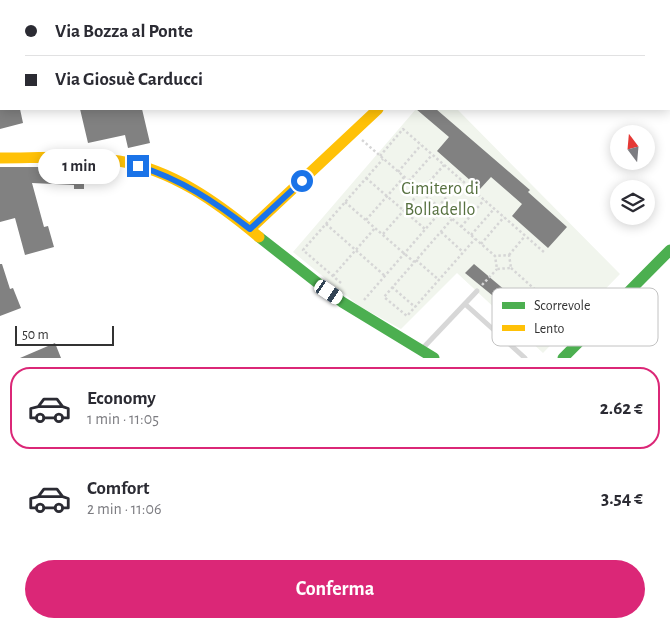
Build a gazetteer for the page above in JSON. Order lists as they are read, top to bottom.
{
  "parks": ["Cimitero di Bolladello"],
  "legend": ["Scorrevole", "Lento"],
  "scale_bar": "50 m",
  "north": "top",
  "page": {
    "banner": ["Via Bozza al Ponte", "Via Giosuè Carducci"],
    "bubble": "1 min",
    "scale": "50 m",
    "list": [
      {
        "name": "Economy",
        "note": "1 min · 11:05",
        "value": "2.62 €"
      },
      {
        "name": "Comfort",
        "note": "2 min · 11:06",
        "value": "3.54 €"
      }
    ],
    "buttons": "Conferma"
  }
}
